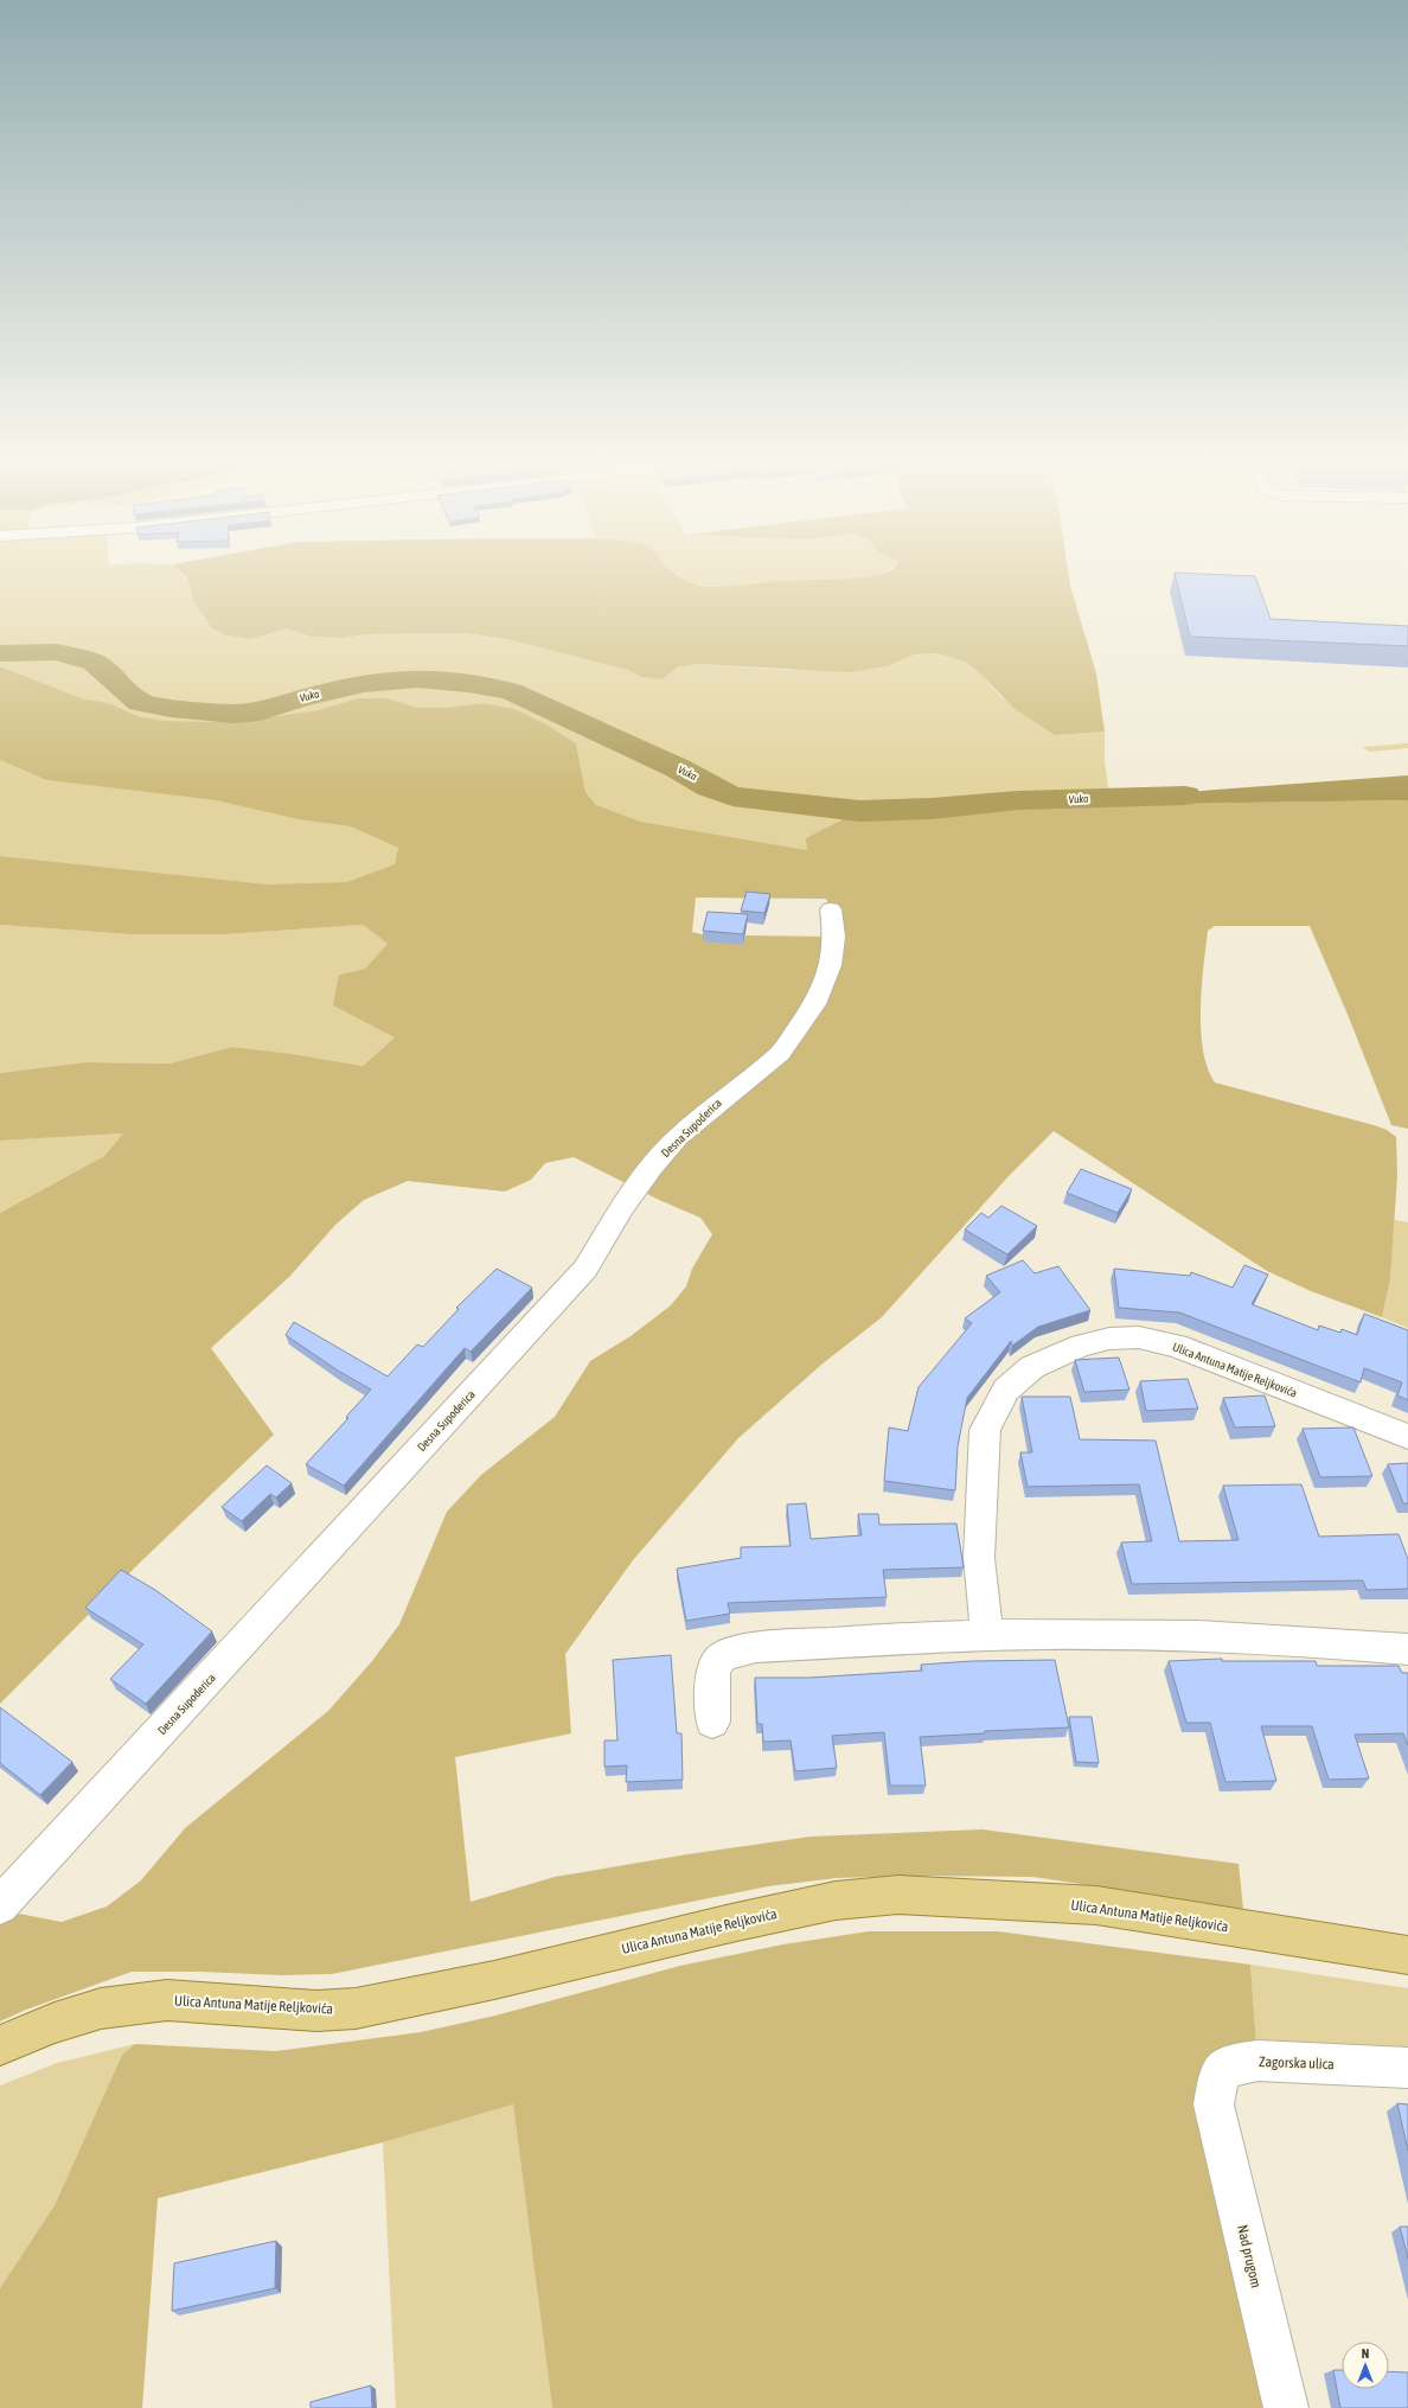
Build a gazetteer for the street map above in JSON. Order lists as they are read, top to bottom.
{
  "streets": {
    "main road": ["Ulica Antuna Matije Reljkovića"],
    "street": ["Desna Supoderica", "Zagorska ulica", "Nad prugom"]
  },
  "crossings": [
    ["Zagorska ulica", "Nad prugom"]
  ],
  "water": ["Vuka"],
  "north": "top"
}
